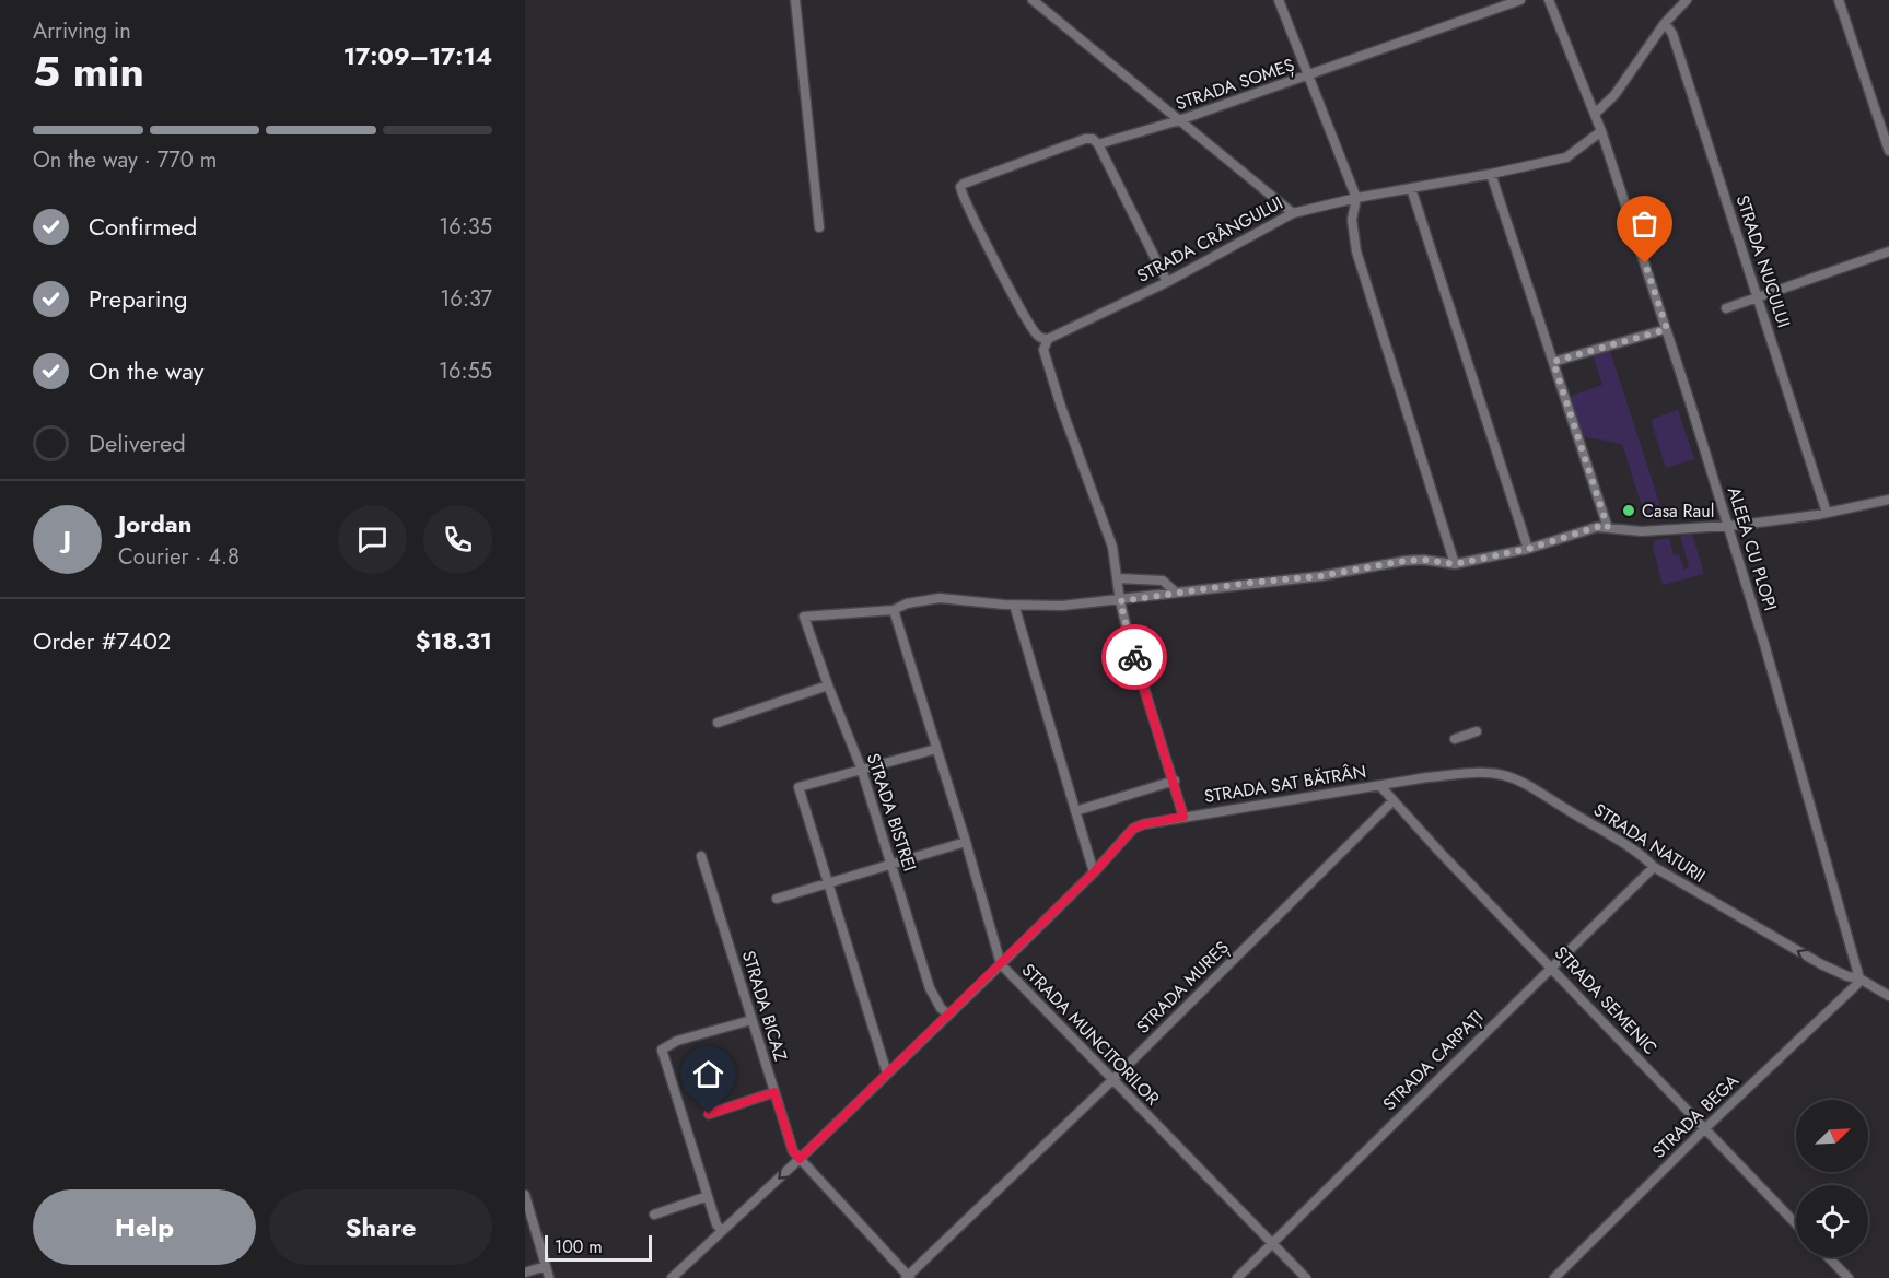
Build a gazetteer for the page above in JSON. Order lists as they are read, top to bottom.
{
  "streets": {
    "street": [
      "STRADA SOMEȘ",
      "STRADA CRÂNGULUI",
      "STRADA NUCULUI",
      "ALEEA CU PLOPI",
      "STRADA SAT BĂTRÂN",
      "STRADA BISTREI",
      "STRADA NATURII",
      "STRADA MUREȘ",
      "STRADA SEMENIC",
      "STRADA BICAZ",
      "STRADA MUNCITORILOR",
      "STRADA CARPAȚI",
      "STRADA BEGA"
    ]
  },
  "crossings": [
    ["STRADA SOMEȘ", "STRADA CRÂNGULUI"],
    ["STRADA CRÂNGULUI", "ALEEA CU PLOPI"],
    ["ALEEA CU PLOPI", "STRADA NATURII"],
    ["ALEEA CU PLOPI", "STRADA BEGA"],
    ["STRADA SAT BĂTRÂN", "STRADA BISTREI"],
    ["STRADA SAT BĂTRÂN", "STRADA NATURII"],
    ["STRADA SAT BĂTRÂN", "STRADA SEMENIC"],
    ["STRADA SAT BĂTRÂN", "STRADA BICAZ"],
    ["STRADA SAT BĂTRÂN", "STRADA MUNCITORILOR"],
    ["STRADA BISTREI", "STRADA MUNCITORILOR"],
    ["STRADA NATURII", "STRADA SEMENIC"],
    ["STRADA NATURII", "STRADA CARPAȚI"],
    ["STRADA NATURII", "STRADA BEGA"],
    ["STRADA MUREȘ", "STRADA SEMENIC"],
    ["STRADA MUREȘ", "STRADA BICAZ"],
    ["STRADA MUREȘ", "STRADA MUNCITORILOR"],
    ["STRADA SEMENIC", "STRADA CARPAȚI"],
    ["STRADA SEMENIC", "STRADA BEGA"],
    ["STRADA MUNCITORILOR", "STRADA CARPAȚI"]
  ],
  "one_way": ["STRADA NATURII"],
  "places": ["Casa Raul"],
  "scale_bar": "100 m",
  "north": "top right",
  "page": {
    "heading": ["5 min", "Arriving in", "17:09–17:14"],
    "panel": [
      "Jordan",
      "Courier · 4.8",
      "Order #7402",
      "$18.31"
    ],
    "bar": "On the way · 770 m",
    "list": [
      ["Confirmed", "16:35"],
      ["Preparing", "16:37"],
      ["On the way", "16:55"],
      "Delivered"
    ],
    "round": "J",
    "buttons": ["Help", "Share"],
    "scale": "100 m"
  }
}
